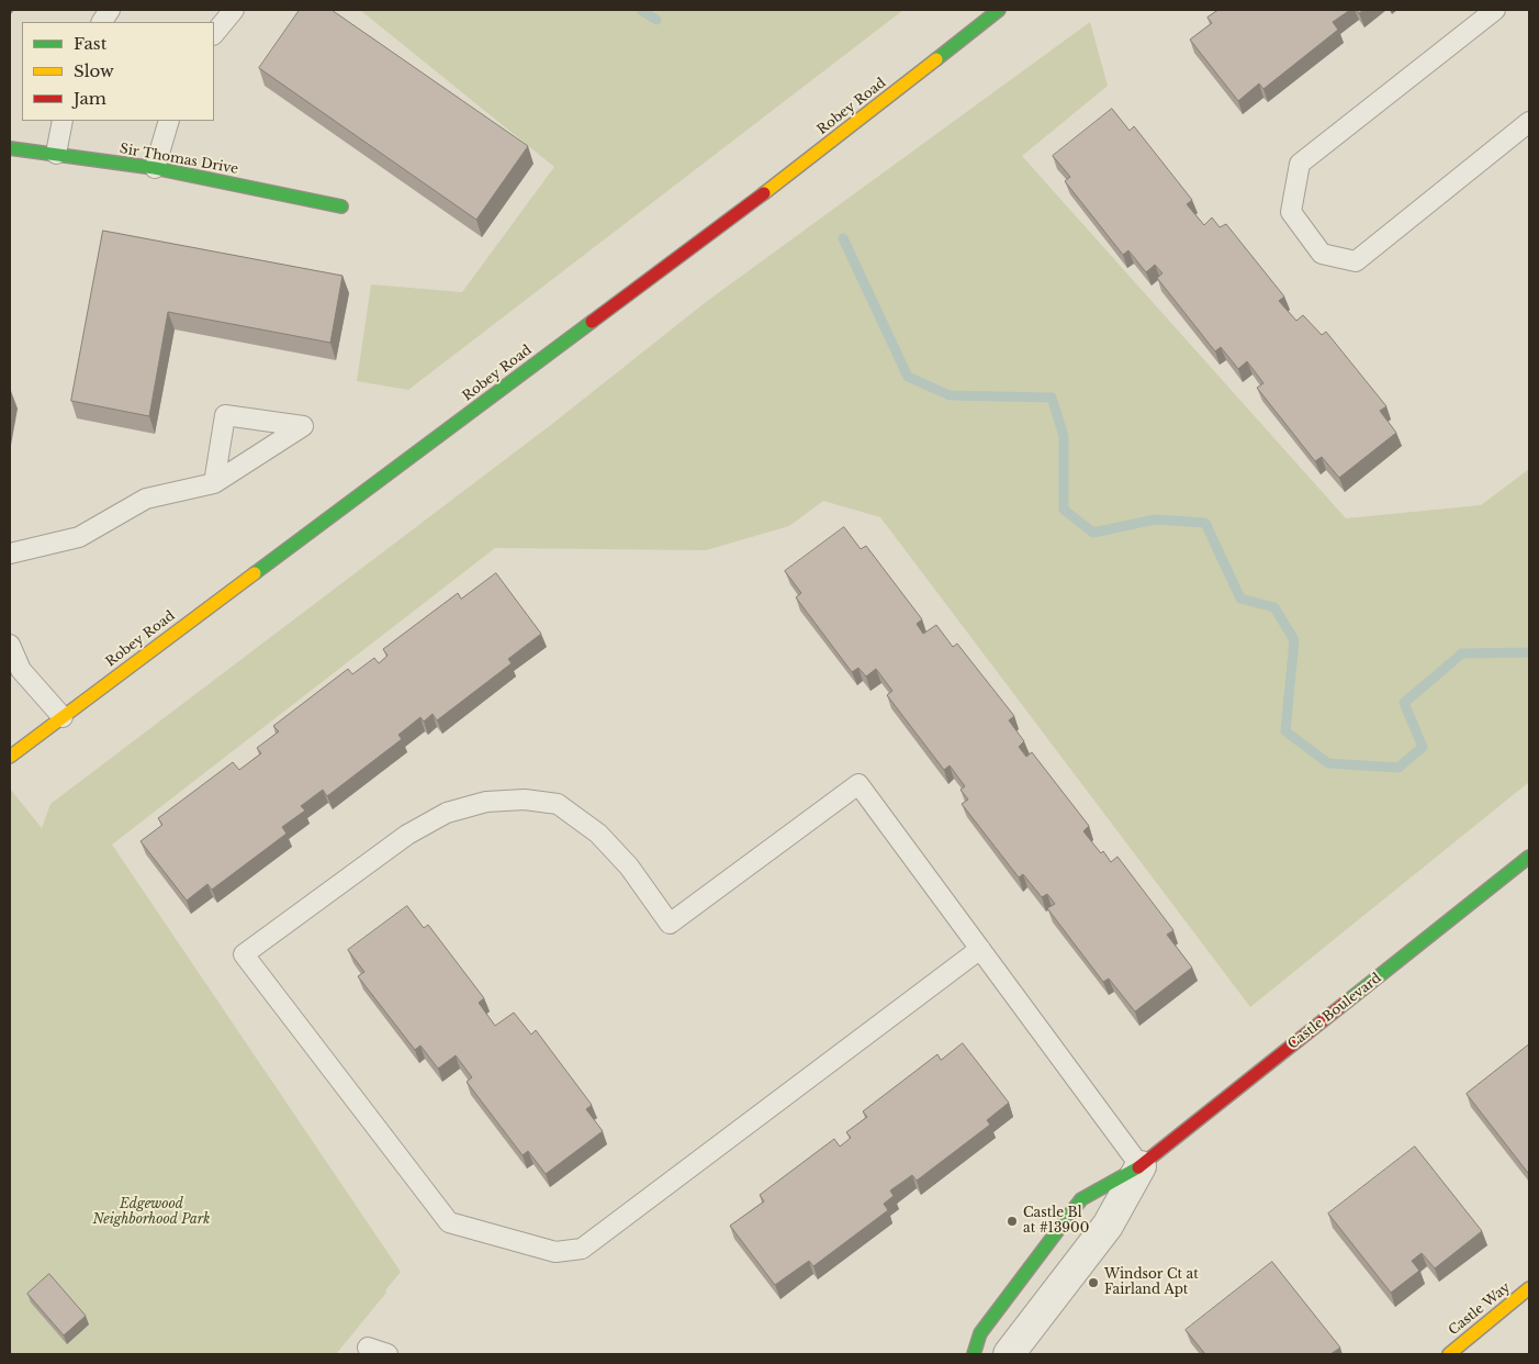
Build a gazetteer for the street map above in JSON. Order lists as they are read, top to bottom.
{
  "streets": {
    "street": [
      "Robey Road",
      "Sir Thomas Drive",
      "Castle Boulevard",
      "Castle Way"
    ]
  },
  "parks": ["Edgewood Neighborhood Park"],
  "places": ["Castle Bl at #13900", "Windsor Ct at Fairland Apt"],
  "legend": ["Fast", "Slow", "Jam"]
}
